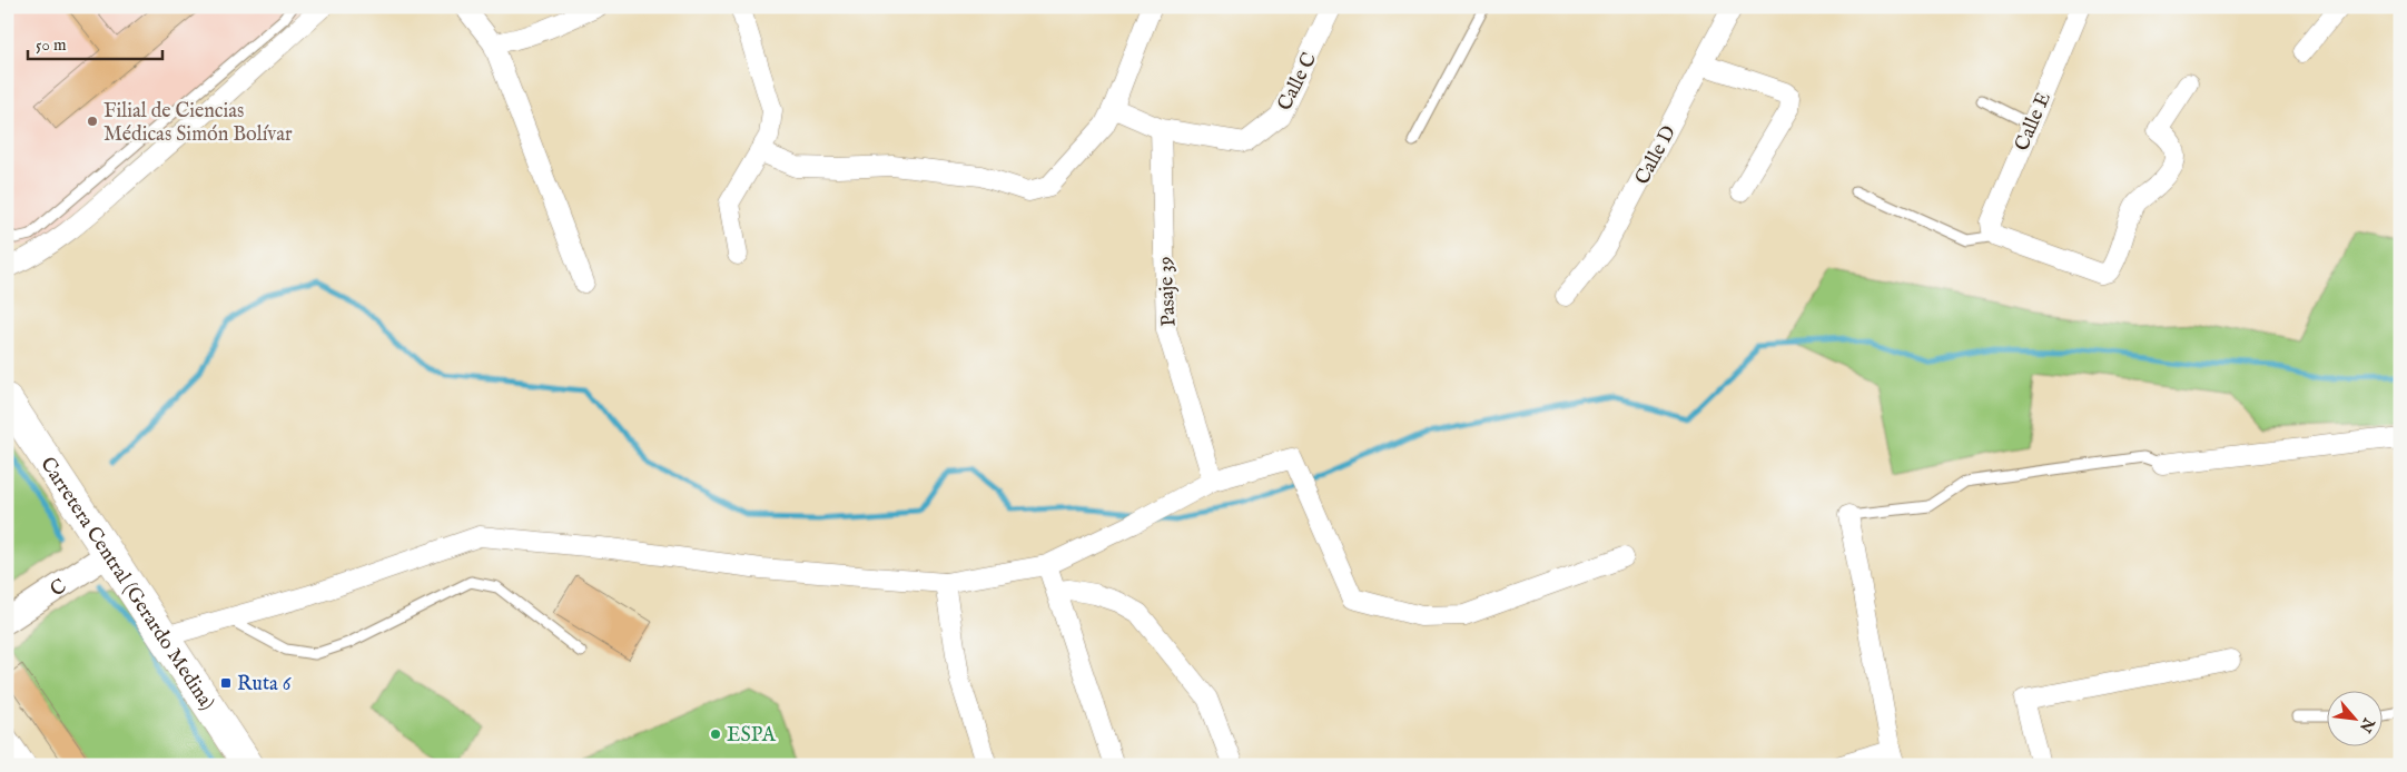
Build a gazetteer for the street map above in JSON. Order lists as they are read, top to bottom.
{
  "streets": {
    "main road": ["Carretera Central (Gerardo Medina)"],
    "street": [
      "Calle C",
      "Calle E",
      "Calle D",
      "Pasaje 39",
      "C"
    ]
  },
  "crossings": [
    ["Calle C", "Pasaje 39"],
    ["Carretera Central (Gerardo Medina)", "C"]
  ],
  "places": {
    "other": ["Filial de Ciencias Médicas Simón Bolívar", "ESPA"],
    "transit": ["Ruta 6"]
  },
  "scale_bar": "50 m",
  "north": "bottom right"
}
